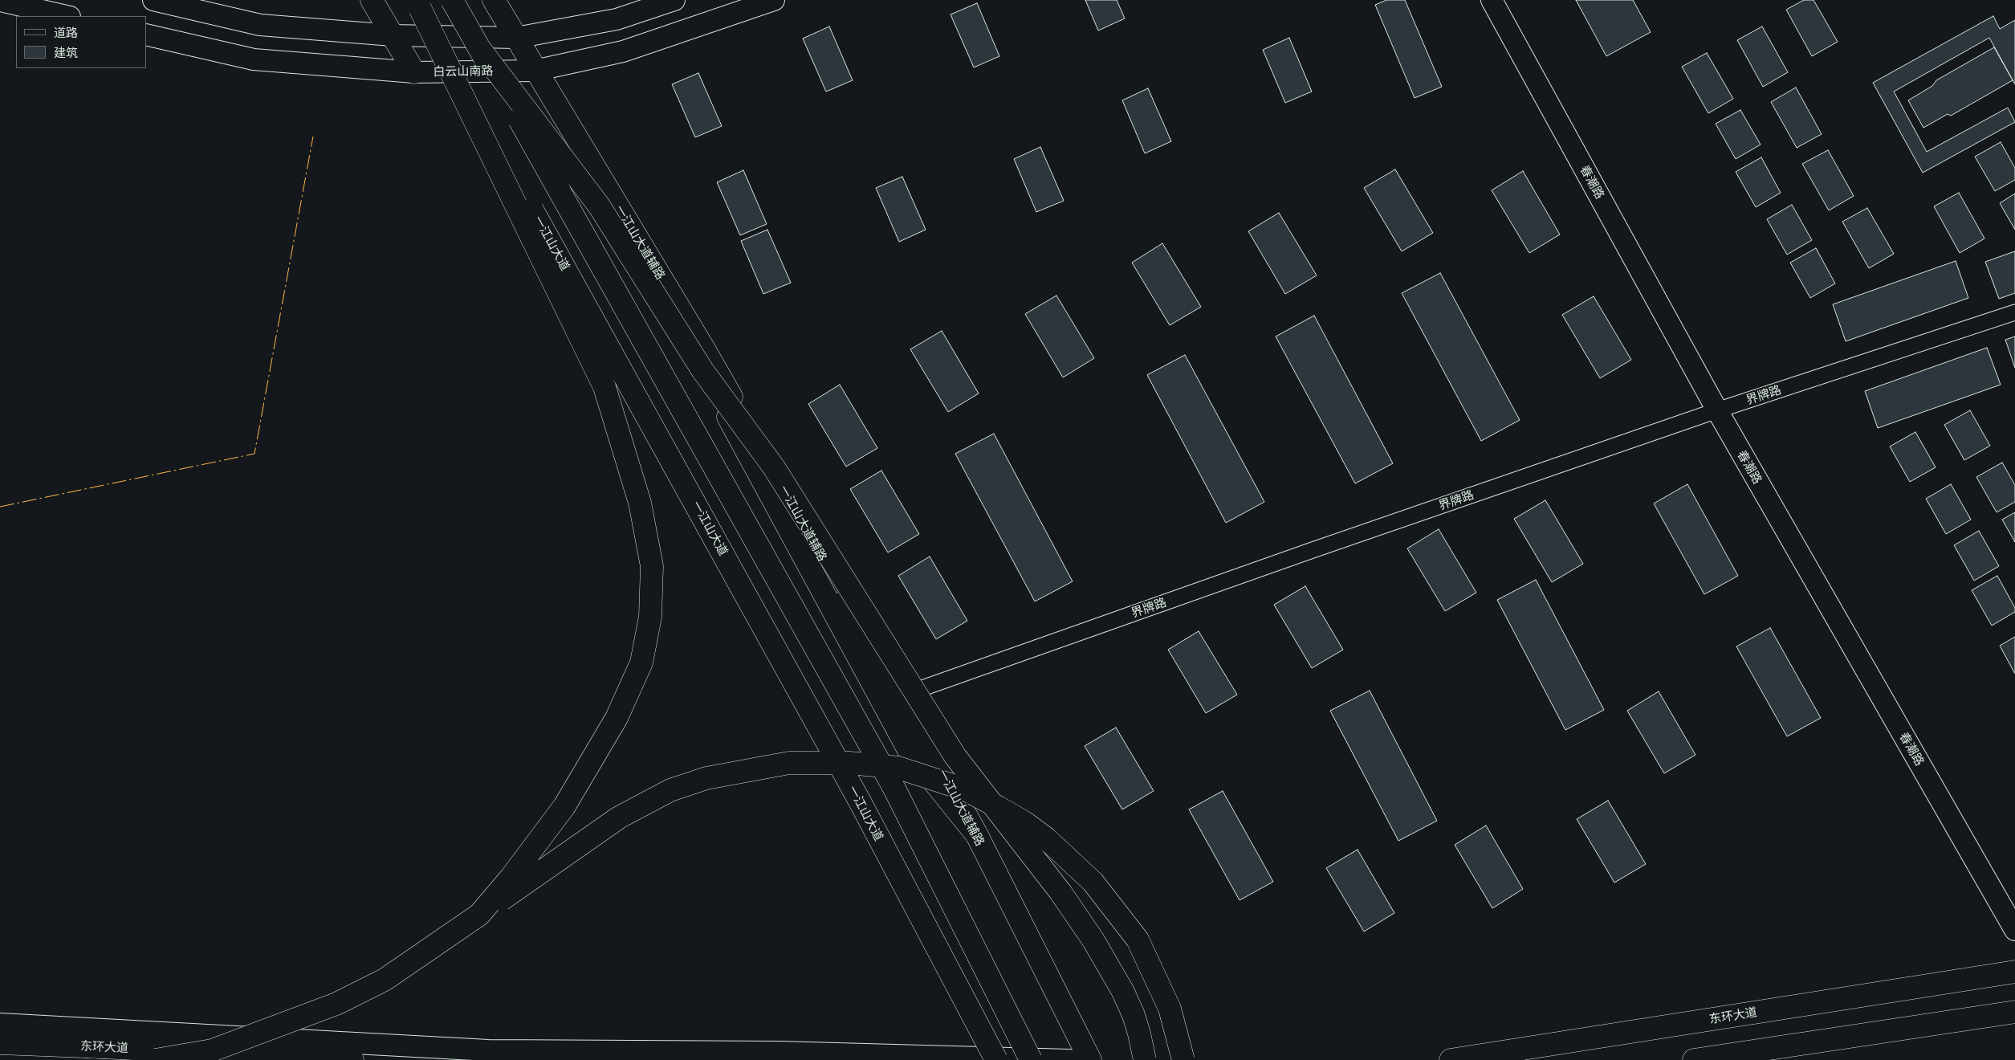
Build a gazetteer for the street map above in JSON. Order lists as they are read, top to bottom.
{
  "streets": {
    "main road": [
      "白云山南路",
      "春潮路",
      "一江山大道辅路",
      "一江山大道",
      "东环大道"
    ],
    "street": ["界牌路"]
  },
  "crossings": [
    ["白云山南路", "一江山大道辅路"],
    ["春潮路", "界牌路"],
    ["一江山大道辅路", "界牌路"]
  ],
  "legend": ["道路", "建筑"]
}
